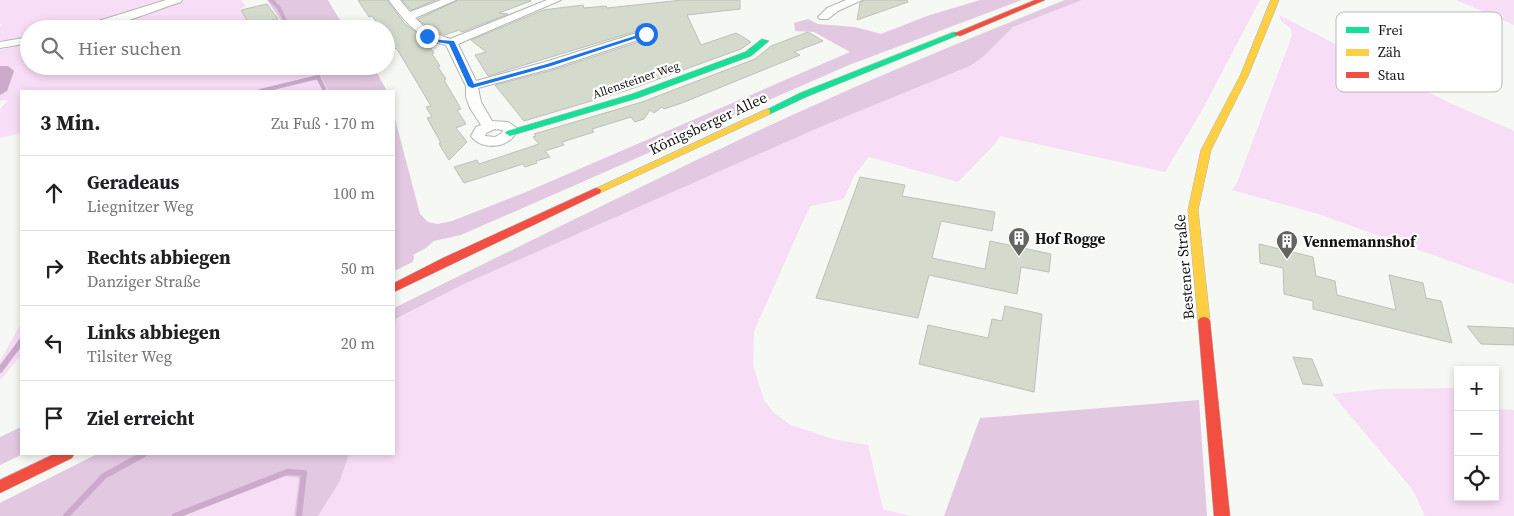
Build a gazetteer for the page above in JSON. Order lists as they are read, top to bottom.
{
  "streets": {
    "street": ["Allensteiner Weg", "Königsberger Allee", "Bestener Straße"]
  },
  "places": {
    "building": ["Hof Rogge", "Vennemannshof"]
  },
  "legend": ["Frei", "Zäh", "Stau"],
  "page": {
    "search": "Hier suchen",
    "heading": ["3 Min.", "Zu Fuß · 170 m"],
    "list": [
      ["Geradeaus", "Liegnitzer Weg", "100 m"],
      ["Rechts abbiegen", "Danziger Straße", "50 m"],
      ["Links abbiegen", "Tilsiter Weg", "20 m"],
      "Ziel erreicht"
    ],
    "map_buttons": ["+", "−"]
  }
}
